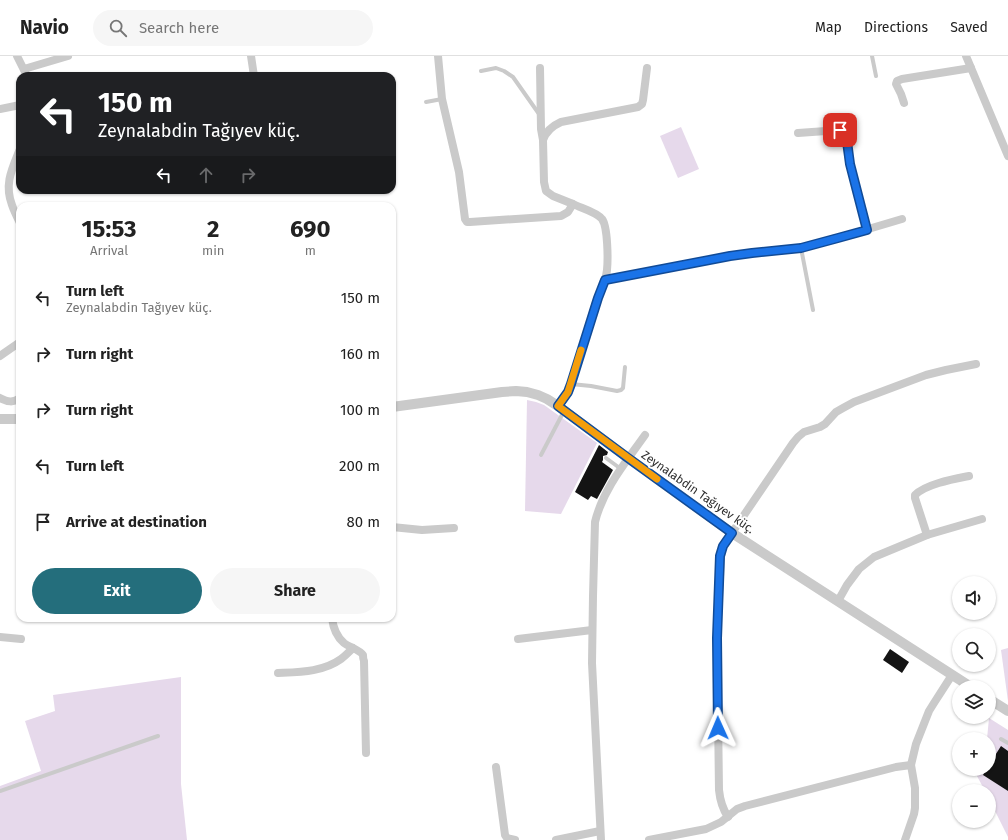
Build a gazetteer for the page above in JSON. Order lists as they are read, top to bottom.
{
  "streets": {
    "street": ["Zeynalabdin Tağıyev küç."]
  },
  "page": {
    "header": "Navio",
    "search": "Search here",
    "nav": ["Map", "Directions", "Saved"],
    "turn": ["150 m", "Zeynalabdin Tağıyev küç."],
    "eta": [
      "15:53",
      "Arrival",
      "2",
      "min",
      "690",
      "m"
    ],
    "list": [
      {
        "name": "Turn left",
        "note": "Zeynalabdin Tağıyev küç.",
        "value": "150 m"
      },
      {
        "name": "Turn right",
        "value": "160 m"
      },
      {
        "name": "Turn right",
        "value": "100 m"
      },
      {
        "name": "Turn left",
        "value": "200 m"
      },
      {
        "name": "Arrive at destination",
        "value": "80 m"
      }
    ],
    "buttons": ["Exit", "Share"],
    "map_buttons": ["+", "−"]
  }
}
